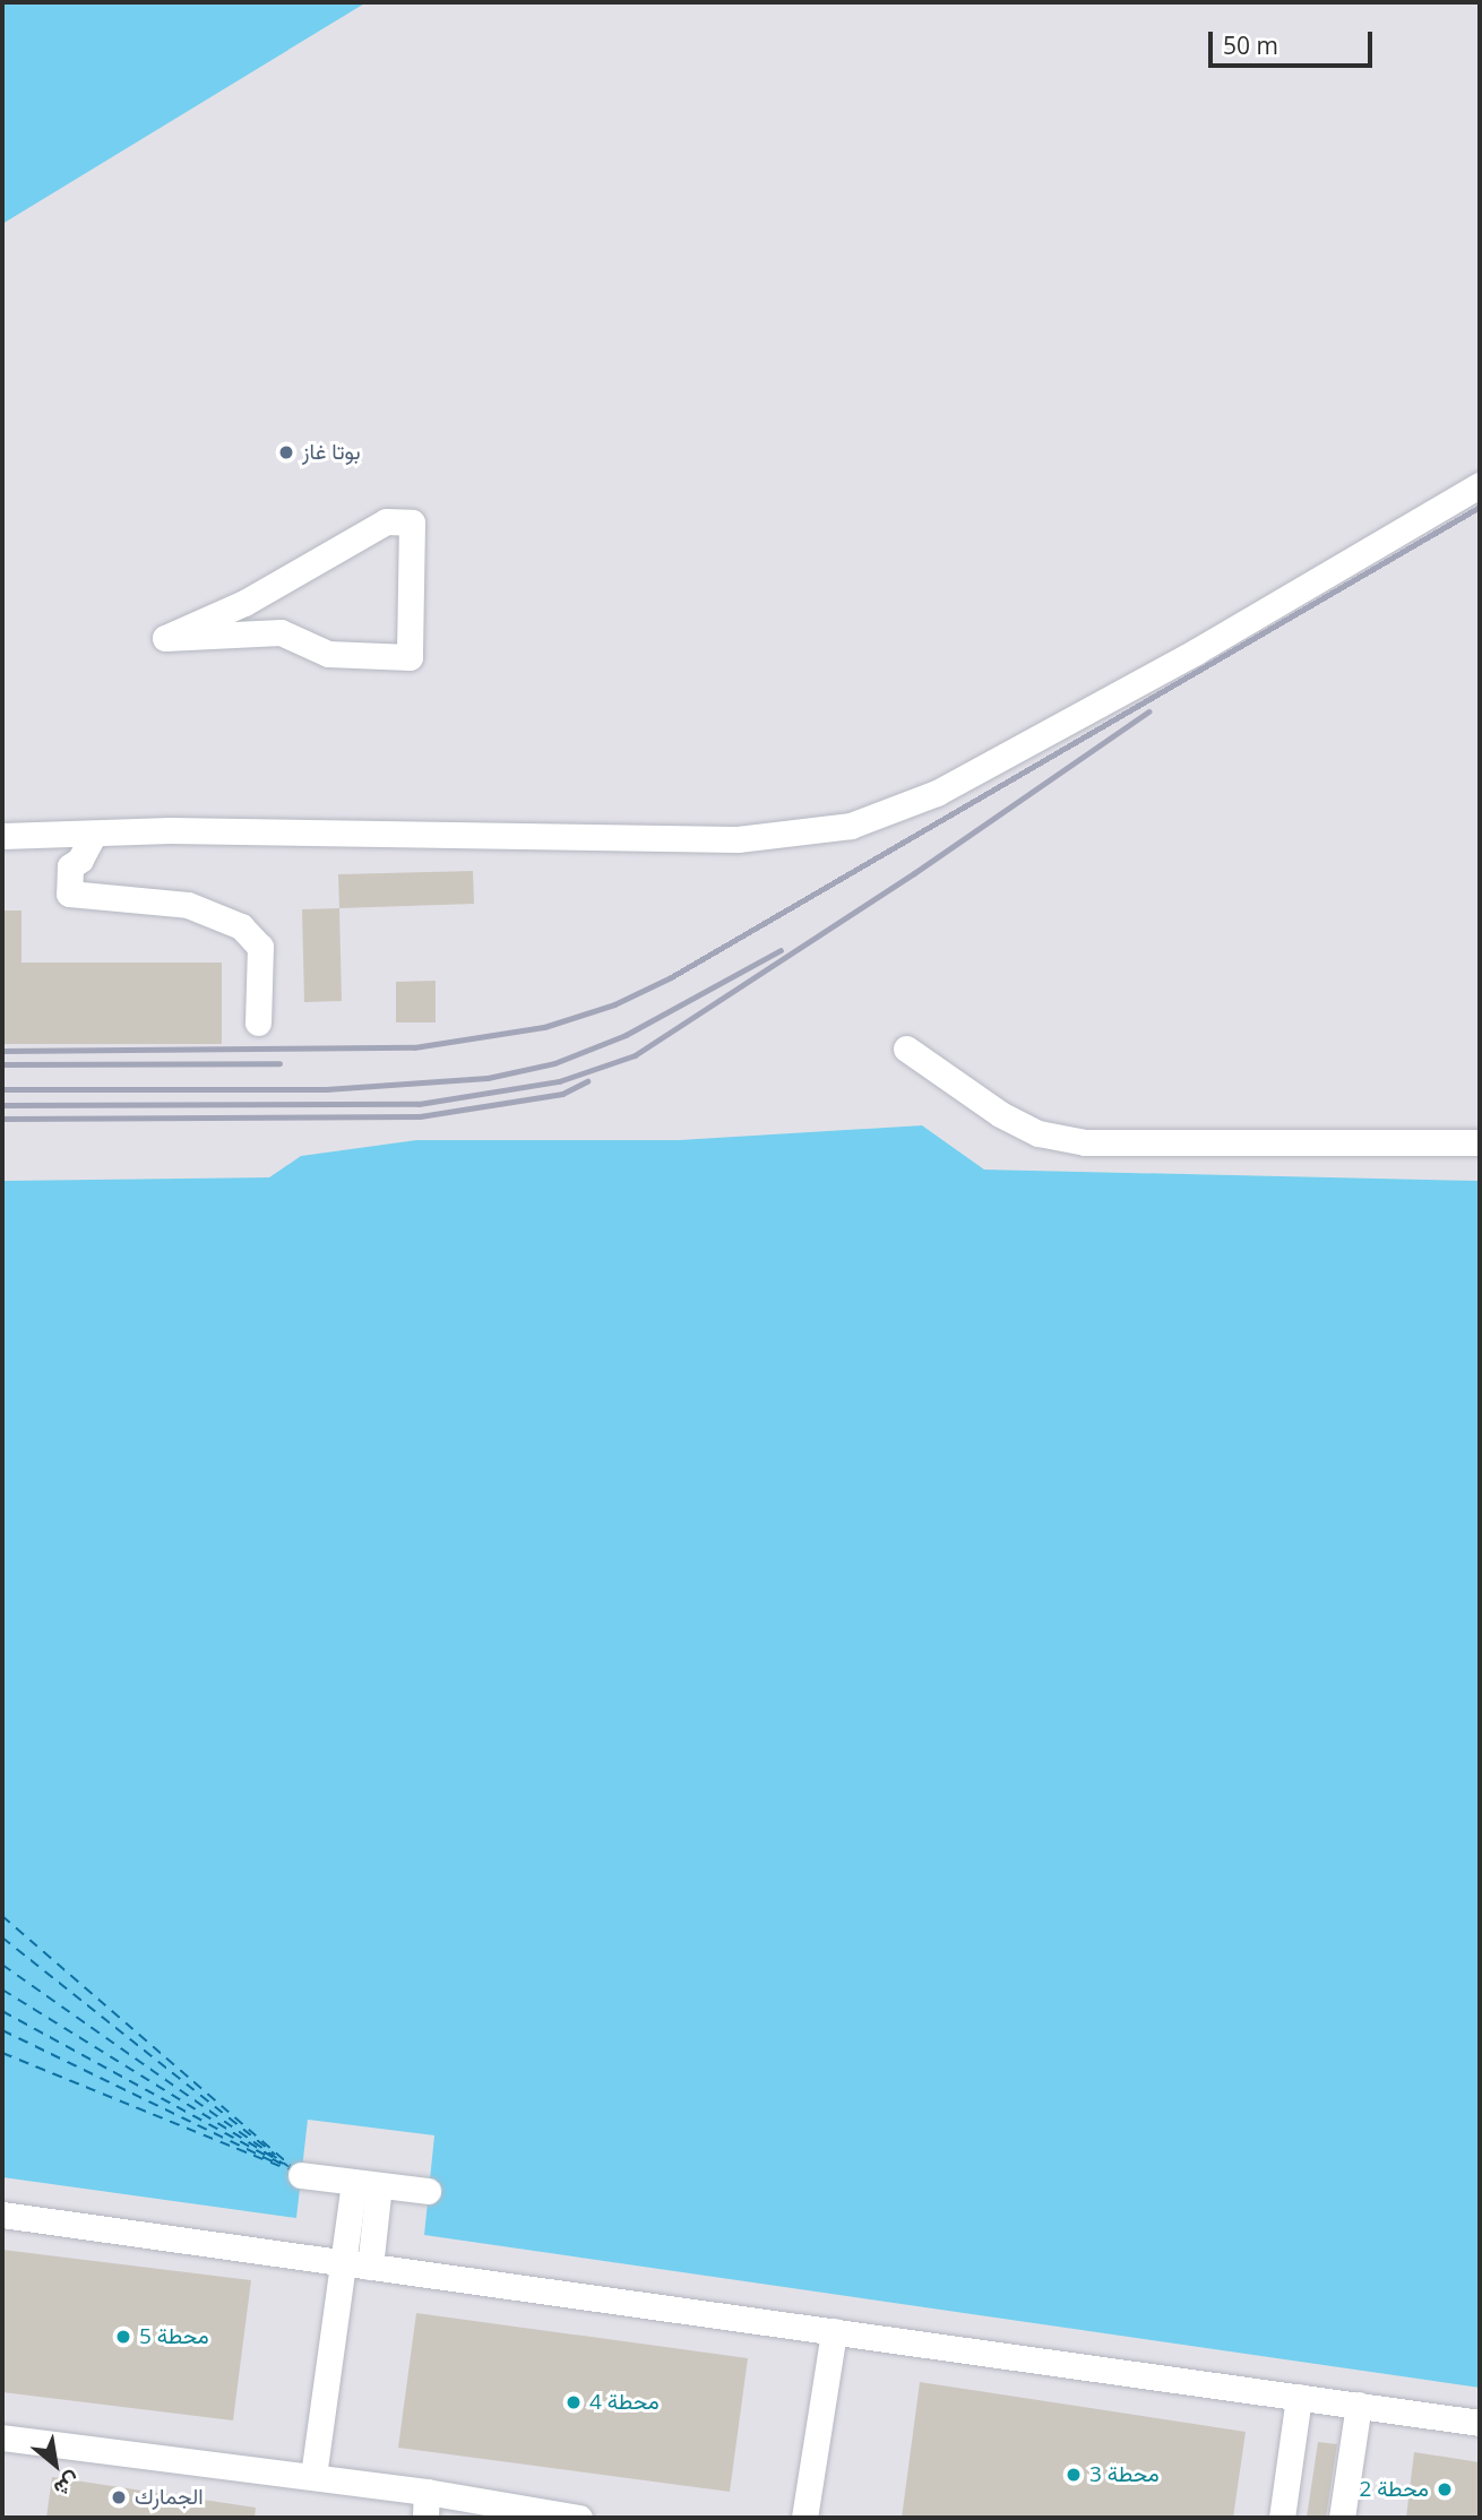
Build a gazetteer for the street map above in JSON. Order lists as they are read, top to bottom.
{
  "places": [
    "بوتا غاز",
    "محطة 5",
    "محطة 4",
    "محطة 3",
    "محطة 2",
    "الجمارك"
  ],
  "scale_bar": "50 m",
  "north": "bottom right"
}
